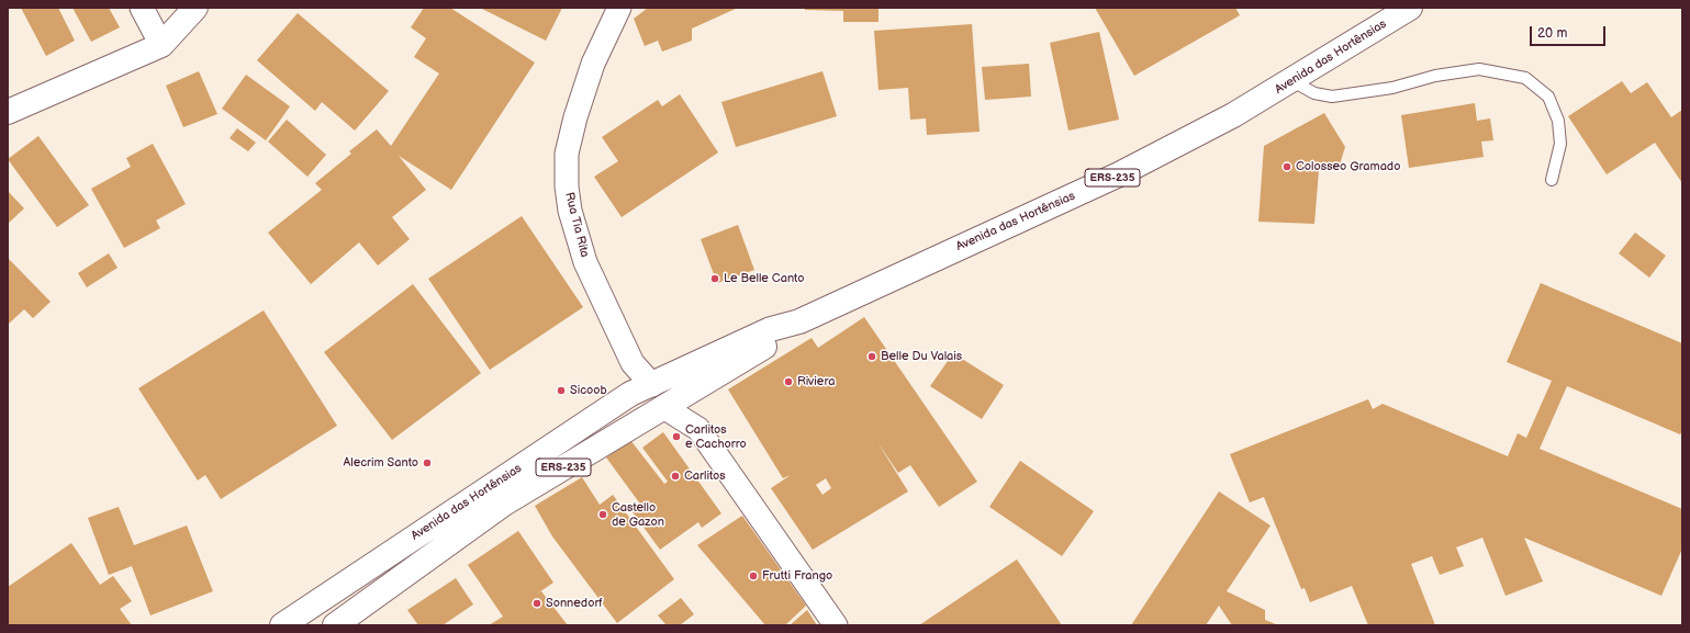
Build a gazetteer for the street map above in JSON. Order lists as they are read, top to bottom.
{
  "streets": {
    "main road": ["Avenida das Hortênsias", "ERS-235"],
    "street": ["Rua Tia Rita"]
  },
  "crossings": [
    ["Avenida das Hortênsias", "Rua Tia Rita"]
  ],
  "places": [
    "Colosseo Gramado",
    "Le Belle Canto",
    "Belle Du Valais",
    "Riviera",
    "Sicoob",
    "Carlitos e Cachorro",
    "Alecrim Santo",
    "Carlitos",
    "Castello de Gazon",
    "Frutti Frango",
    "Sonnedorf"
  ],
  "scale_bar": "20 m"
}
